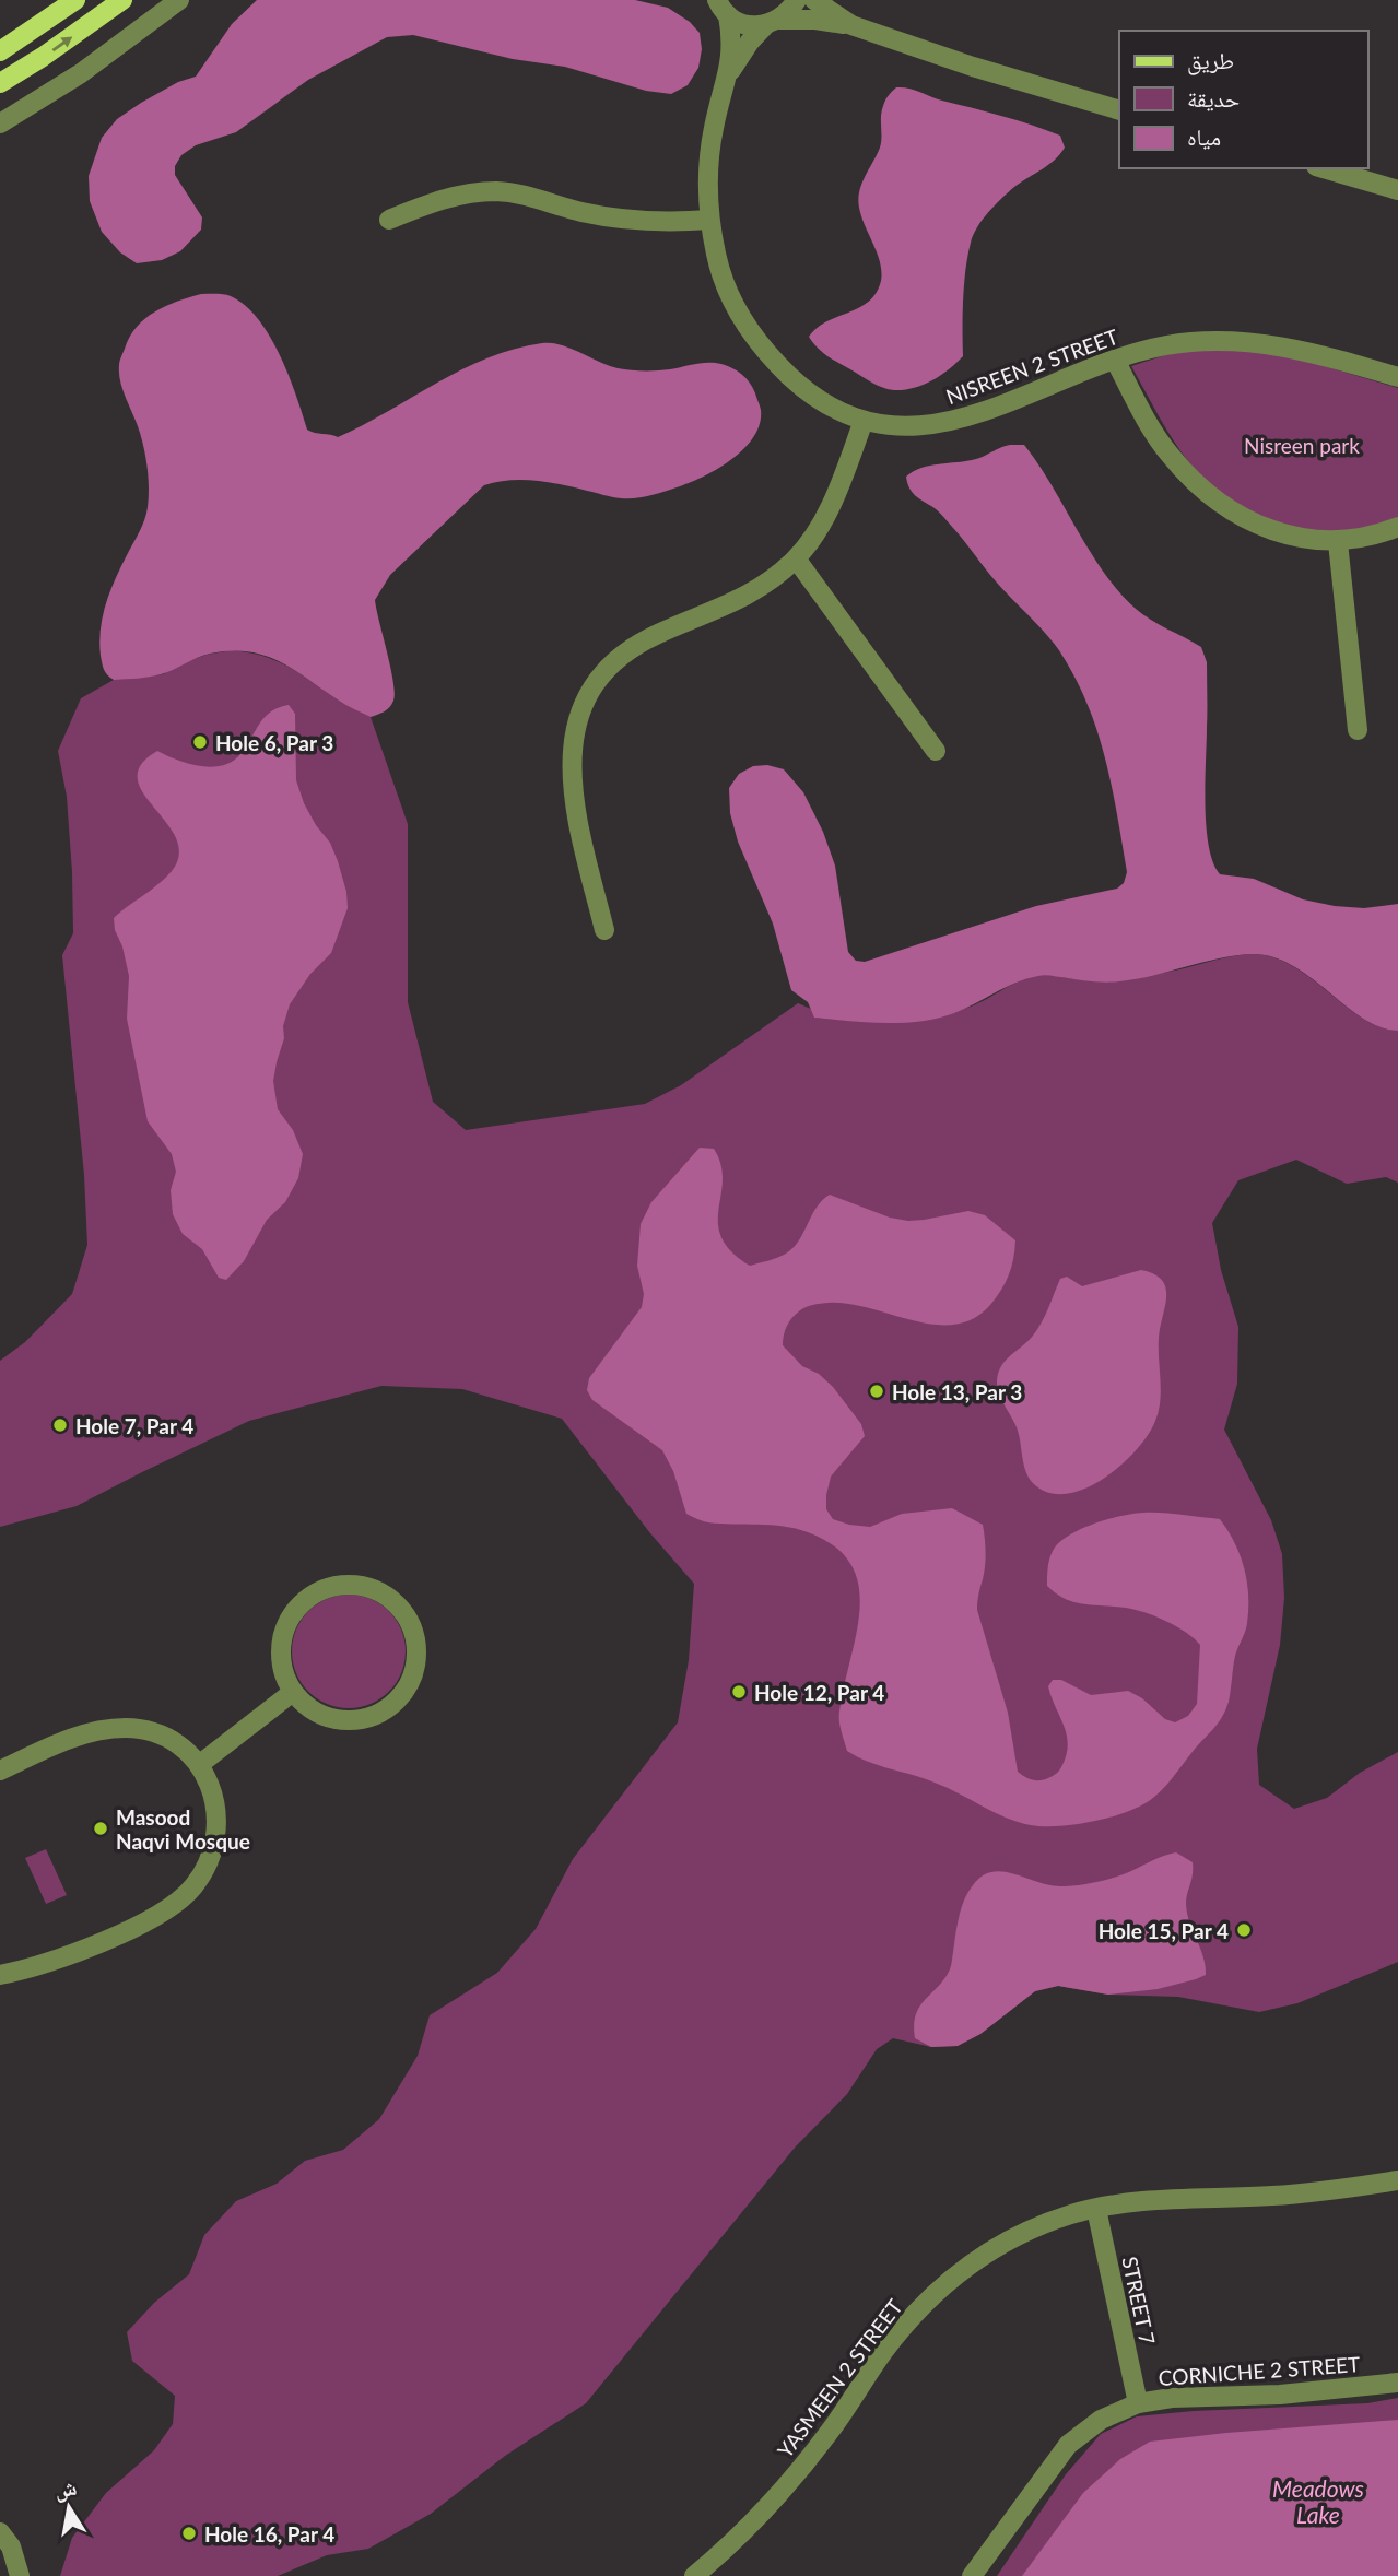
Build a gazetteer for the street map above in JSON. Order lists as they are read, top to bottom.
{
  "streets": {
    "street": [
      "NISREEN 2 STREET",
      "STREET 7",
      "CORNICHE 2 STREET",
      "YASMEEN 2 STREET"
    ]
  },
  "crossings": [
    ["STREET 7", "CORNICHE 2 STREET"],
    ["STREET 7", "YASMEEN 2 STREET"]
  ],
  "water": ["Meadows Lake"],
  "parks": ["Nisreen park"],
  "places": [
    "Hole 6, Par 3",
    "Hole 13, Par 3",
    "Hole 7, Par 4",
    "Hole 12, Par 4",
    "Masood Naqvi Mosque",
    "Hole 15, Par 4",
    "Hole 16, Par 4"
  ],
  "legend": ["طريق", "حديقة", "مياه"],
  "north": "top"
}
